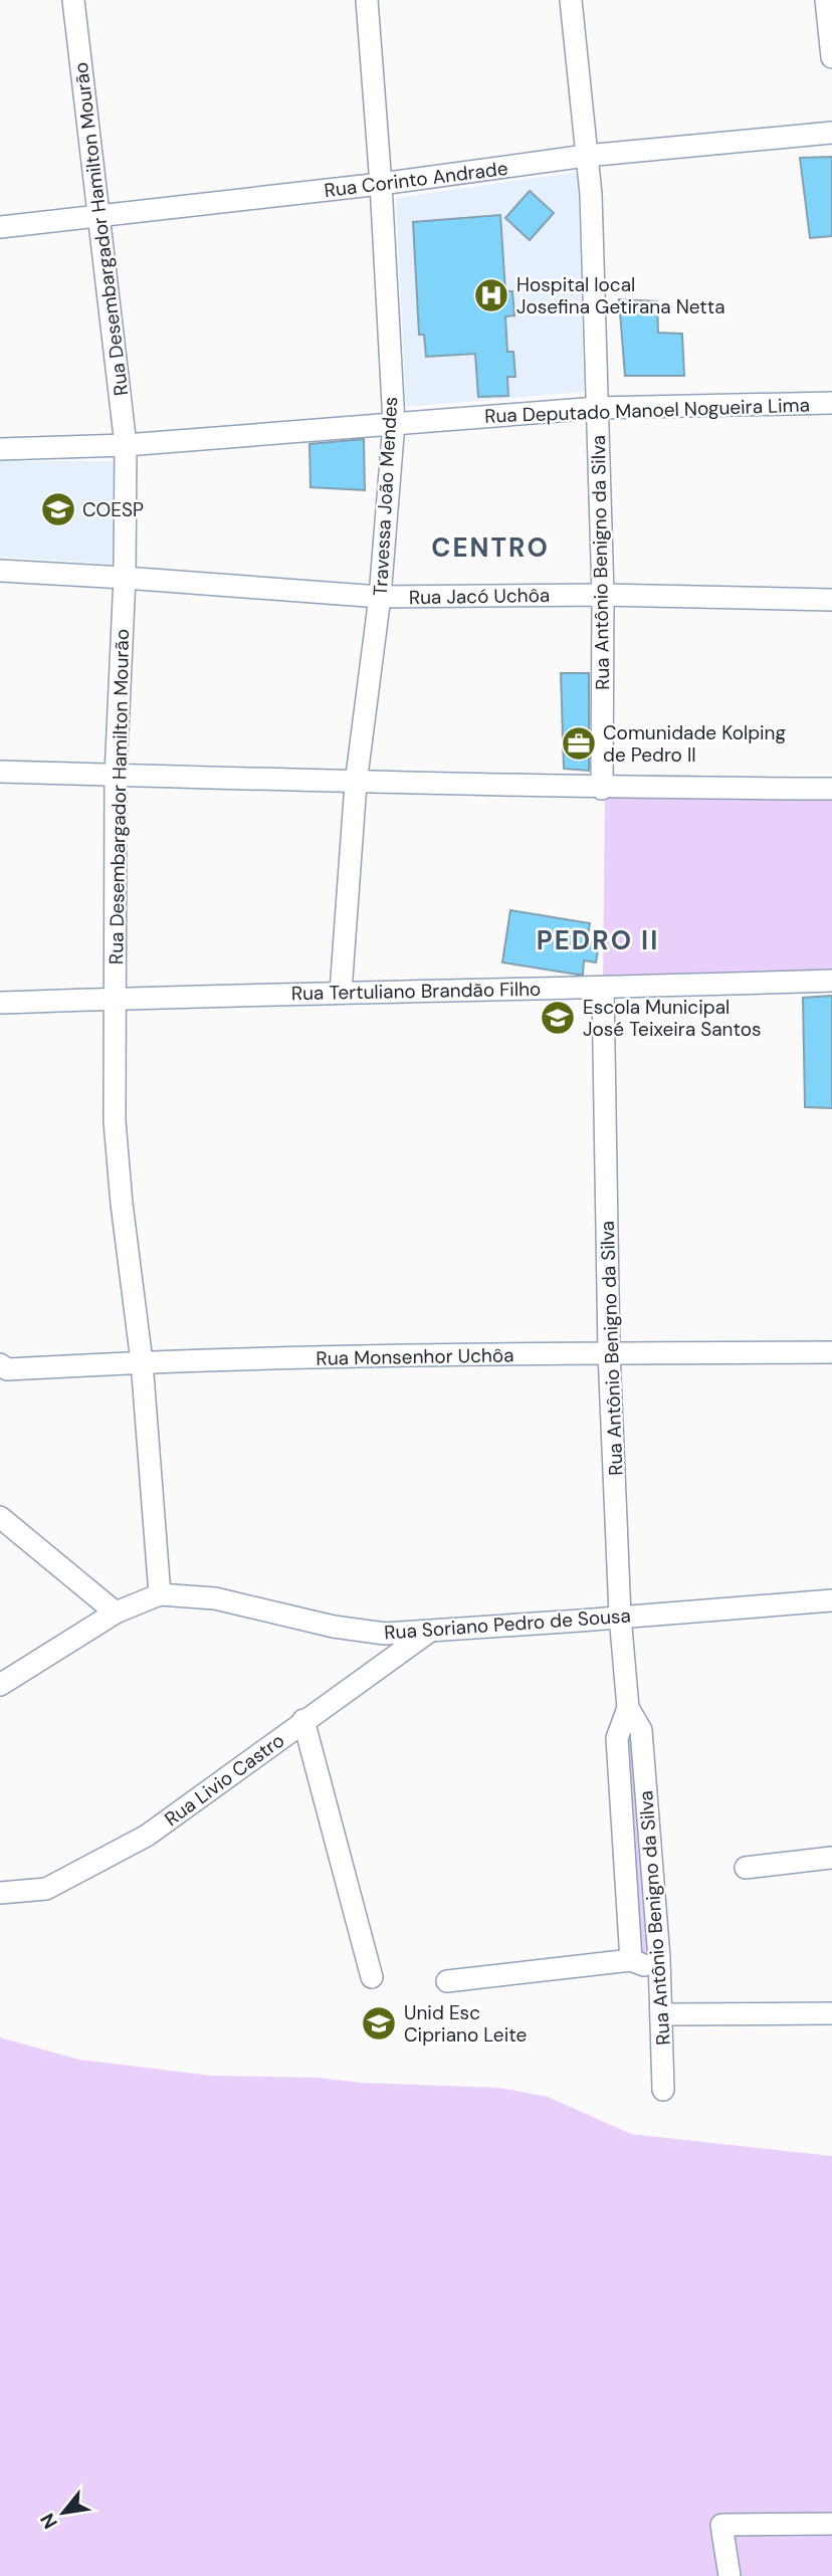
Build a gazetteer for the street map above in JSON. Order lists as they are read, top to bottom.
{
  "streets": {
    "street": [
      "Rua Corinto Andrade",
      "Rua Desembargador Hamilton Mourão",
      "Rua Deputado Manoel Nogueira Lima",
      "Travessa João Mendes",
      "Rua Antônio Benigno da Silva",
      "Rua Jacó Uchôa",
      "Rua Tertuliano Brandão Filho",
      "Rua Monsenhor Uchôa",
      "Rua Soriano Pedro de Sousa",
      "Rua Livio Castro"
    ]
  },
  "crossings": [
    ["Rua Corinto Andrade", "Rua Desembargador Hamilton Mourão"],
    ["Rua Corinto Andrade", "Travessa João Mendes"],
    ["Rua Corinto Andrade", "Rua Antônio Benigno da Silva"],
    ["Rua Desembargador Hamilton Mourão", "Rua Deputado Manoel Nogueira Lima"],
    ["Rua Desembargador Hamilton Mourão", "Rua Jacó Uchôa"],
    ["Rua Desembargador Hamilton Mourão", "Rua Tertuliano Brandão Filho"],
    ["Rua Desembargador Hamilton Mourão", "Rua Monsenhor Uchôa"],
    ["Rua Desembargador Hamilton Mourão", "Rua Soriano Pedro de Sousa"],
    ["Rua Deputado Manoel Nogueira Lima", "Travessa João Mendes"],
    ["Rua Deputado Manoel Nogueira Lima", "Rua Antônio Benigno da Silva"],
    ["Travessa João Mendes", "Rua Jacó Uchôa"],
    ["Travessa João Mendes", "Rua Tertuliano Brandão Filho"],
    ["Rua Antônio Benigno da Silva", "Rua Jacó Uchôa"],
    ["Rua Antônio Benigno da Silva", "Rua Tertuliano Brandão Filho"],
    ["Rua Antônio Benigno da Silva", "Rua Monsenhor Uchôa"],
    ["Rua Antônio Benigno da Silva", "Rua Soriano Pedro de Sousa"],
    ["Rua Soriano Pedro de Sousa", "Rua Livio Castro"]
  ],
  "districts": ["CENTRO", "PEDRO II"],
  "places": {
    "hospital": ["Hospital local Josefina Getirana Netta"],
    "school or university": ["COESP", "Escola Municipal José Teixeira Santos", "Unid Esc Cipriano Leite"],
    "office": ["Comunidade Kolping de Pedro II"]
  },
  "north": "bottom left"
}
